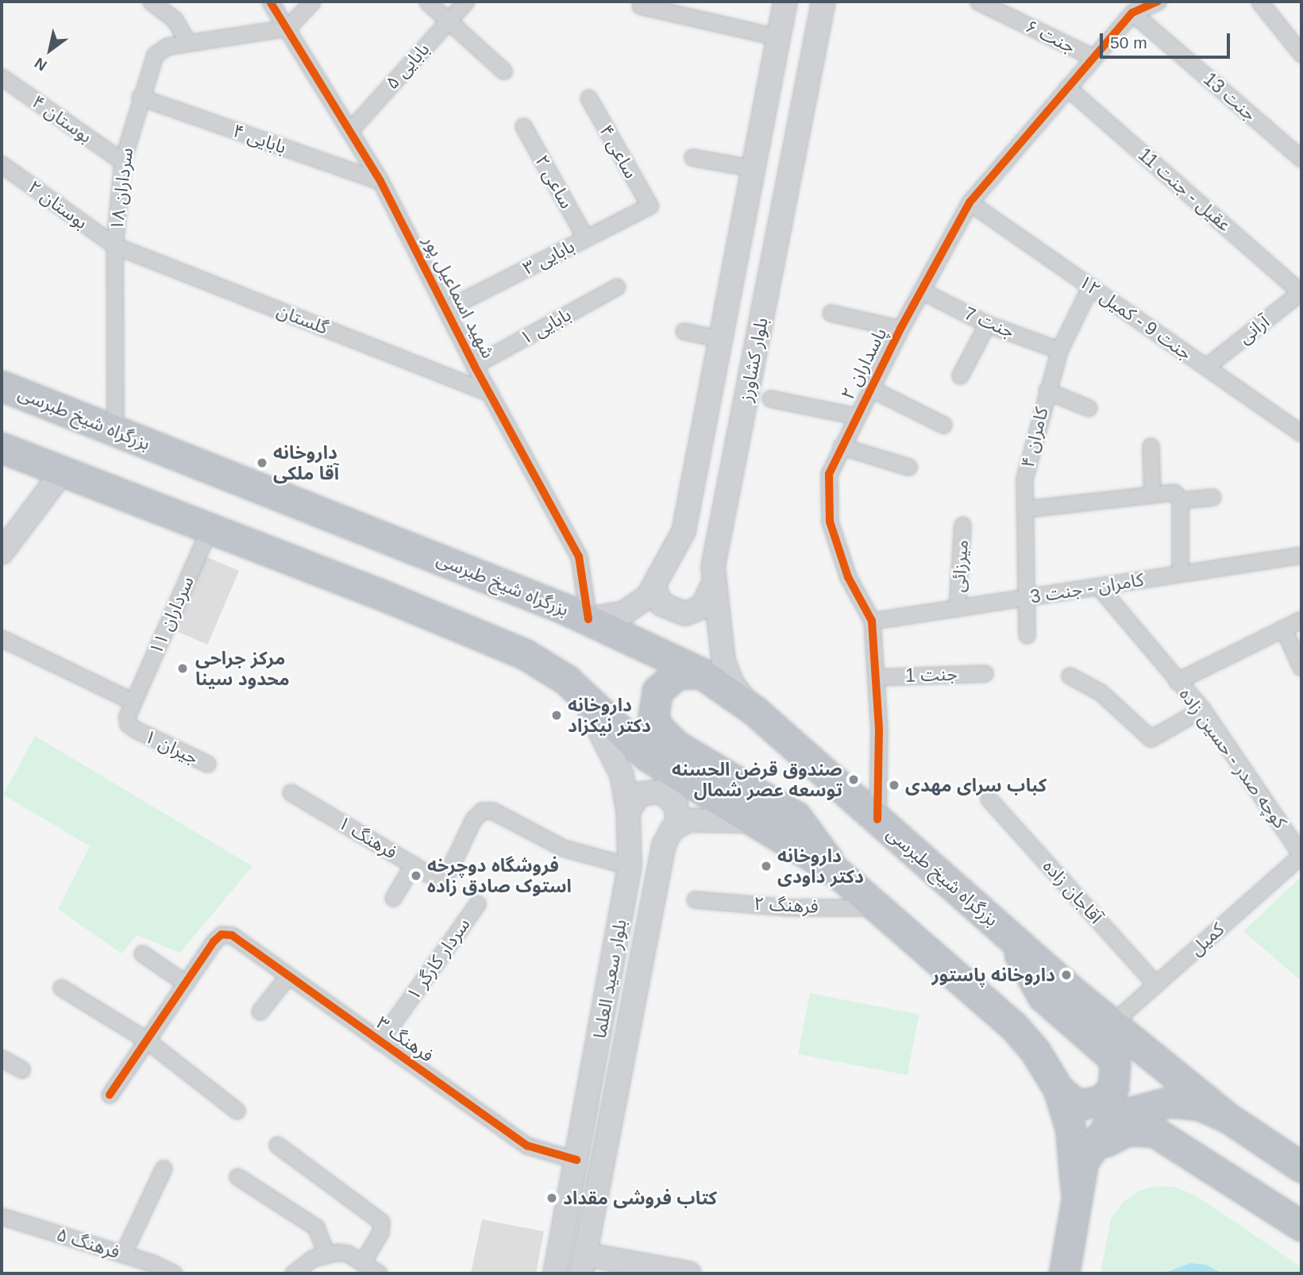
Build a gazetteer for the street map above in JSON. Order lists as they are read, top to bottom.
{
  "streets": {
    "highway": ["بزرگراه شیخ طبرسی"],
    "main road": ["بلوار کشاورز", "بلوار سعید العلما"],
    "street": [
      "جنت ۶",
      "بابایی ۵",
      "جنت 13",
      "بوستان ۴",
      "بابایی ۴",
      "ساعی ۴",
      "ساعی ۲",
      "سرداران ۱۸",
      "عقیل - جنت 11",
      "بوستان ۲",
      "بابایی ۳",
      "شهید اسماعیل پور",
      "جنت 9 - کمیل ۱۲",
      "گلستان",
      "جنت 7",
      "بابایی ۱",
      "آرانی",
      "پاسداران ۲",
      "کامران ۴",
      "میرزائی",
      "کامران - جنت 3",
      "سرداران ۱۱",
      "جنت 1",
      "جیران ۱",
      "کوچه صدر - حسین زاده",
      "فرهنگ ۱",
      "آقاجان زاده",
      "فرهنگ ۲",
      "کمیل",
      "سردار کارگر ۱",
      "فرهنگ ۳",
      "فرهنگ ۵"
    ]
  },
  "crossings": [
    ["جنت ۶", "پاسداران ۲"],
    ["بابایی ۵", "شهید اسماعیل پور"],
    ["جنت 13", "پاسداران ۲"],
    ["بوستان ۴", "سرداران ۱۸"],
    ["بابایی ۴", "سرداران ۱۸"],
    ["بابایی ۴", "شهید اسماعیل پور"],
    ["ساعی ۴", "بابایی ۳"],
    ["ساعی ۲", "بابایی ۳"],
    ["سرداران ۱۸", "بوستان ۲"],
    ["سرداران ۱۸", "شهید اسماعیل پور"],
    ["سرداران ۱۸", "گلستان"],
    ["سرداران ۱۸", "بزرگراه شیخ طبرسی"],
    ["عقیل - جنت 11", "آرانی"],
    ["عقیل - جنت 11", "پاسداران ۲"],
    ["بوستان ۲", "گلستان"],
    ["بابایی ۳", "شهید اسماعیل پور"],
    ["شهید اسماعیل پور", "گلستان"],
    ["شهید اسماعیل پور", "بابایی ۱"],
    ["شهید اسماعیل پور", "بلوار کشاورز"],
    ["شهید اسماعیل پور", "بزرگراه شیخ طبرسی"],
    ["جنت 9 - کمیل ۱۲", "آرانی"],
    ["جنت 9 - کمیل ۱۲", "پاسداران ۲"],
    ["جنت 9 - کمیل ۱۲", "کامران ۴"],
    ["جنت 7", "پاسداران ۲"],
    ["جنت 7", "کامران ۴"],
    ["بلوار کشاورز", "بزرگراه شیخ طبرسی"],
    ["پاسداران ۲", "بزرگراه شیخ طبرسی"],
    ["پاسداران ۲", "کامران - جنت 3"],
    ["پاسداران ۲", "جنت 1"],
    ["بزرگراه شیخ طبرسی", "کمیل"],
    ["کامران ۴", "کامران - جنت 3"],
    ["میرزائی", "کامران - جنت 3"],
    ["کامران - جنت 3", "کوچه صدر - حسین زاده"],
    ["سرداران ۱۱", "جیران ۱"],
    ["کوچه صدر - حسین زاده", "کمیل"],
    ["فرهنگ ۱", "بلوار سعید العلما"],
    ["آقاجان زاده", "کمیل"],
    ["سردار کارگر ۱", "فرهنگ ۳"],
    ["بلوار سعید العلما", "فرهنگ ۳"]
  ],
  "places": [
    "داروخانه آقا ملکی",
    "مرکز جراحی محدود سینا",
    "داروخانه دکتر نیکزاد",
    "صندوق قرض الحسنه توسعه عصر شمال",
    "کباب سرای مهدی",
    "داروخانه دکتر داودی",
    "فروشگاه دوچرخه استوک صادق زاده",
    "داروخانه پاستور",
    "کتاب فروشی مقداد"
  ],
  "scale_bar": "50 m",
  "north": "bottom left"
}
